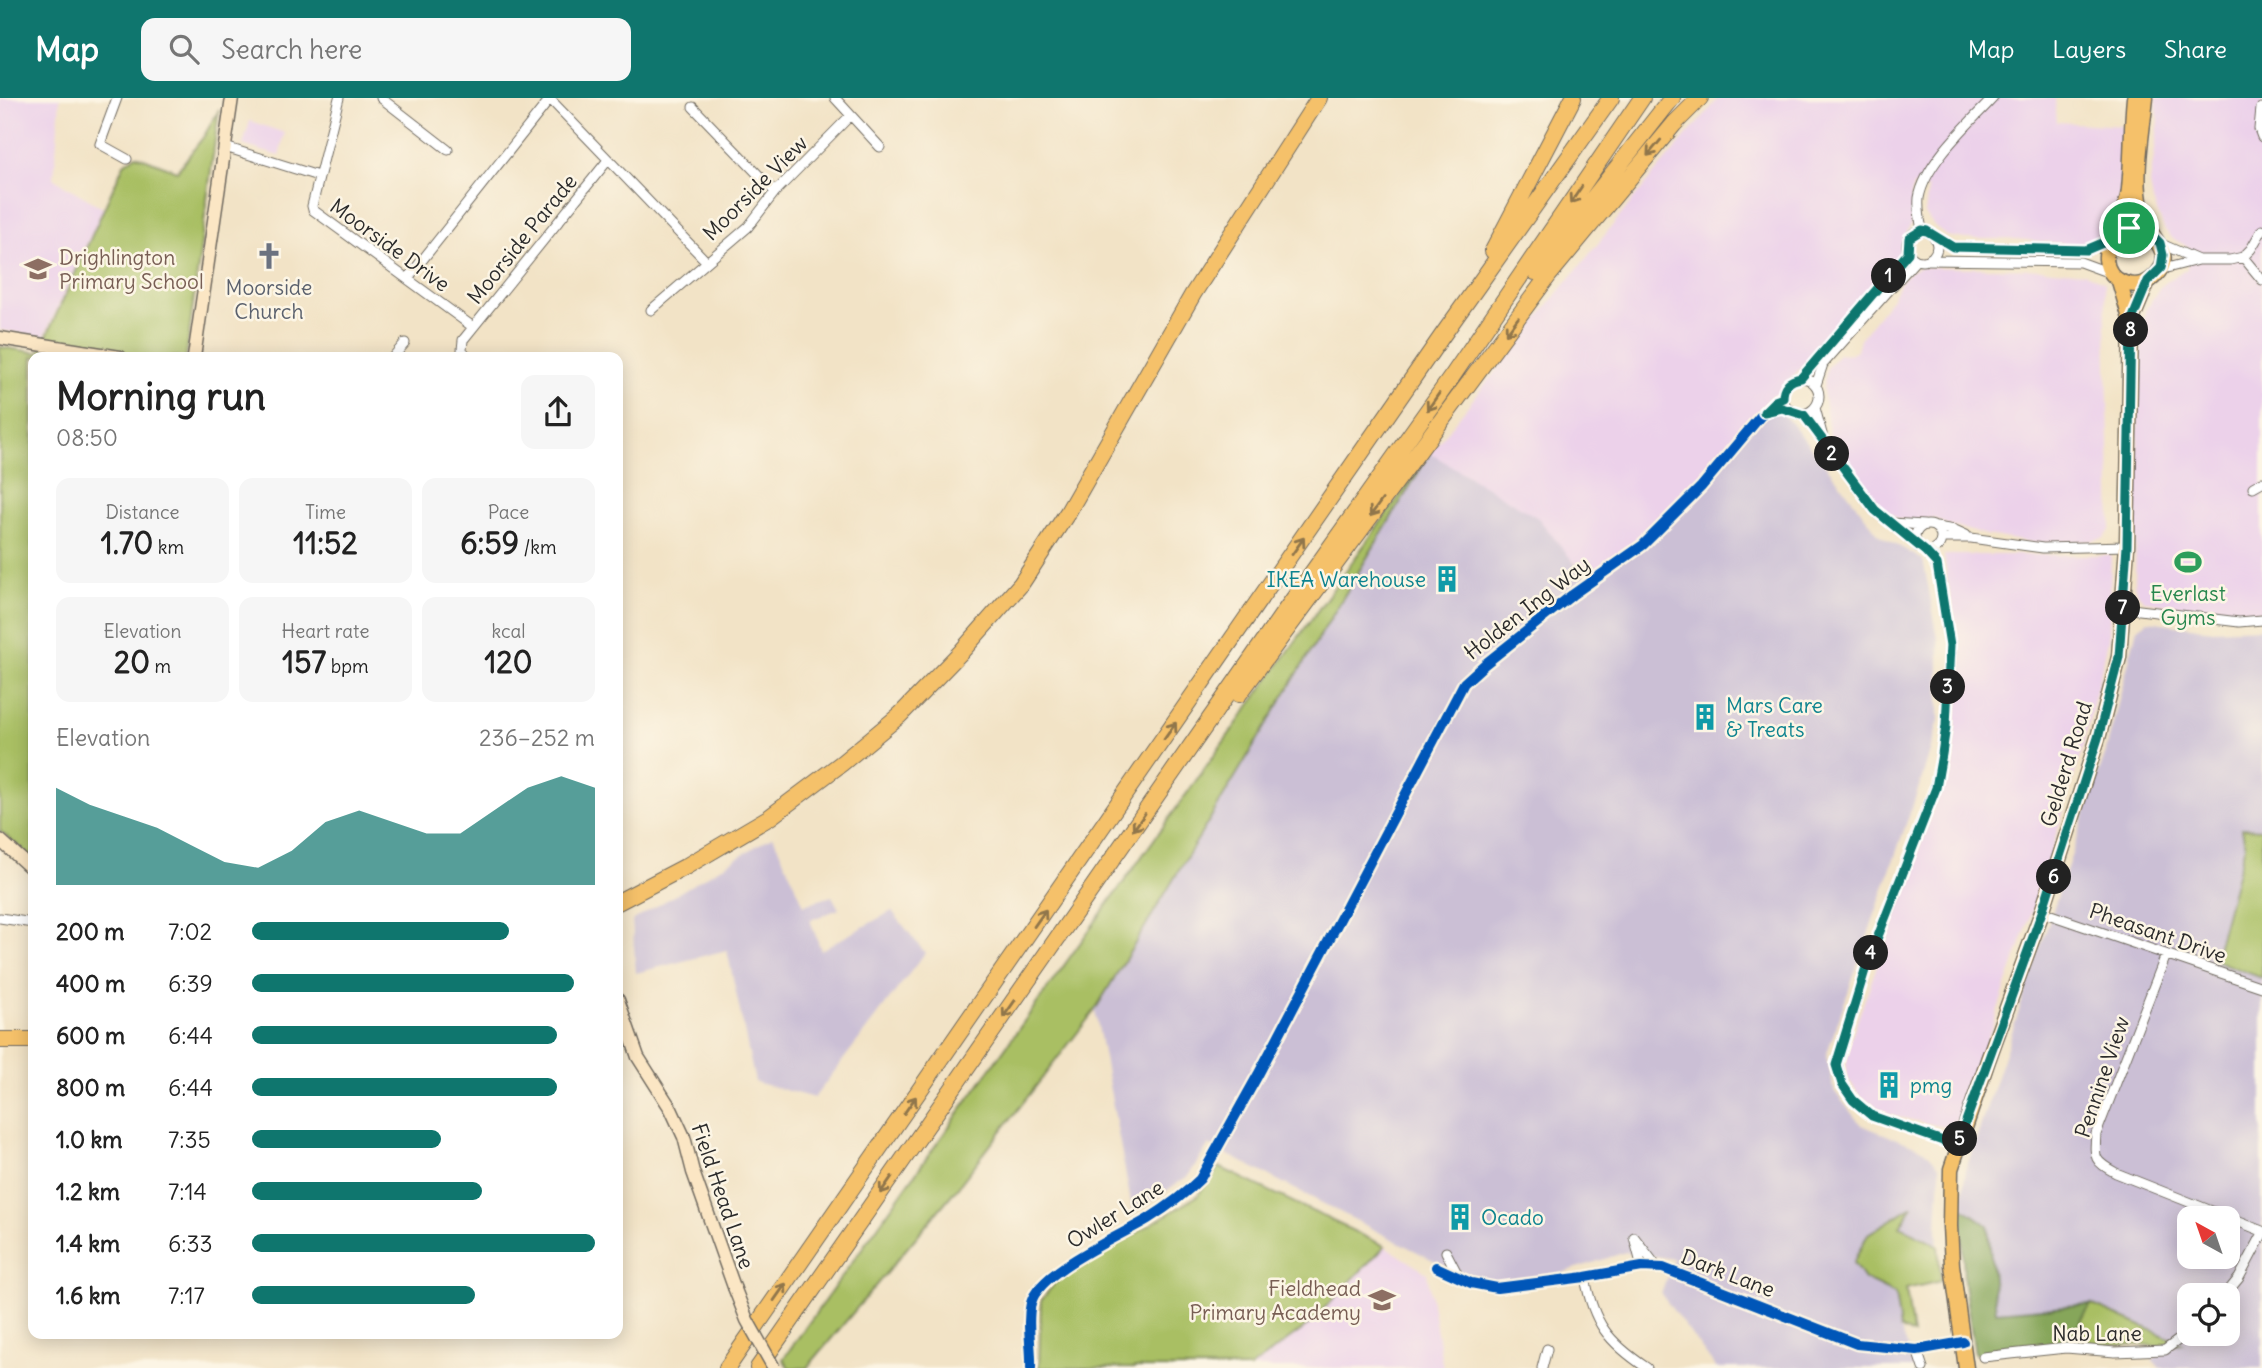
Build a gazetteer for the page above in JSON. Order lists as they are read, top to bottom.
{
  "streets": {
    "main road": ["Gelderd Road", "Field Head Lane"],
    "street": [
      "Moorside View",
      "Moorside Parade",
      "Moorside Drive",
      "Holden Ing Way",
      "Pheasant Drive",
      "Pennine View",
      "Owler Lane",
      "Dark Lane",
      "Nab Lane"
    ]
  },
  "crossings": [
    ["Moorside Parade", "Moorside Drive"],
    ["Holden Ing Way", "Owler Lane"],
    ["Gelderd Road", "Pheasant Drive"],
    ["Gelderd Road", "Dark Lane"],
    ["Pheasant Drive", "Pennine View"]
  ],
  "places": {
    "church": ["Moorside Church"],
    "school or university": ["Drighlington Primary School", "Fieldhead Primary Academy"],
    "sports": ["Everlast Gyms"],
    "building": [
      "IKEA Warehouse",
      "Mars Care & Treats",
      "pmg",
      "Ocado"
    ]
  },
  "north": "top left",
  "page": {
    "header": "Map",
    "search": "Search here",
    "nav": ["Map", "Layers", "Share"],
    "pins": [
      "1",
      "8",
      "2",
      "7",
      "3",
      "6",
      "4",
      "5"
    ],
    "heading": ["Morning run", "08:50"],
    "stats": [
      ["Distance", "1.70 km"],
      ["Time", "11:52"],
      ["Pace", "6:59 /km"],
      ["Elevation", "20 m"],
      ["Heart rate", "157 bpm"],
      ["kcal", "120"]
    ],
    "chart": ["Elevation", "236–252 m"],
    "list": [
      {
        "name": "200 m",
        "note": "7:02"
      },
      {
        "name": "400 m",
        "note": "6:39"
      },
      {
        "name": "600 m",
        "note": "6:44"
      },
      {
        "name": "800 m",
        "note": "6:44"
      },
      {
        "name": "1.0 km",
        "note": "7:35"
      },
      {
        "name": "1.2 km",
        "note": "7:14"
      },
      {
        "name": "1.4 km",
        "note": "6:33"
      },
      {
        "name": "1.6 km",
        "note": "7:17"
      }
    ]
  }
}
